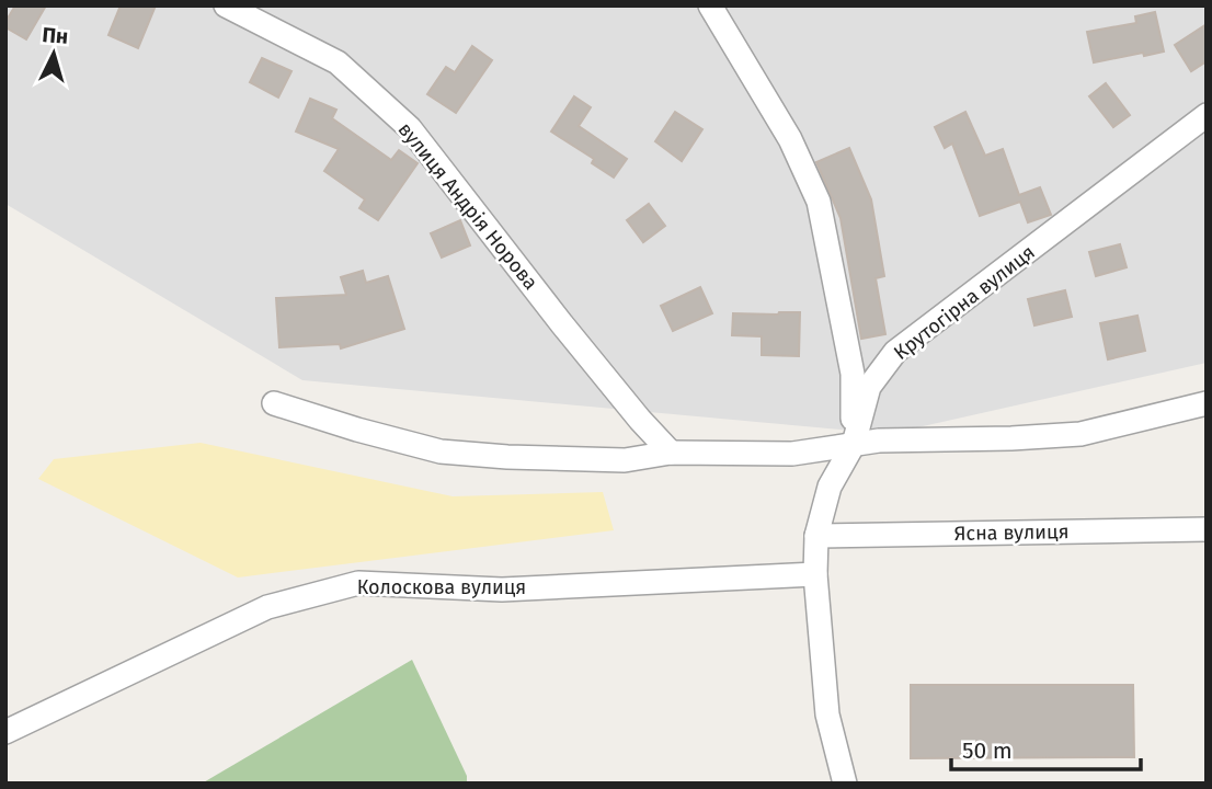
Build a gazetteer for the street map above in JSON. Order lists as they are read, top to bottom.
{
  "streets": {
    "street": [
      "вулиця Андрія Норова",
      "Крутогірна вулиця",
      "Ясна вулиця",
      "Колоскова вулиця"
    ]
  },
  "crossings": [
    ["Крутогірна вулиця", "Ясна вулиця"],
    ["Крутогірна вулиця", "Колоскова вулиця"]
  ],
  "scale_bar": "50 m",
  "north": "top"
}
